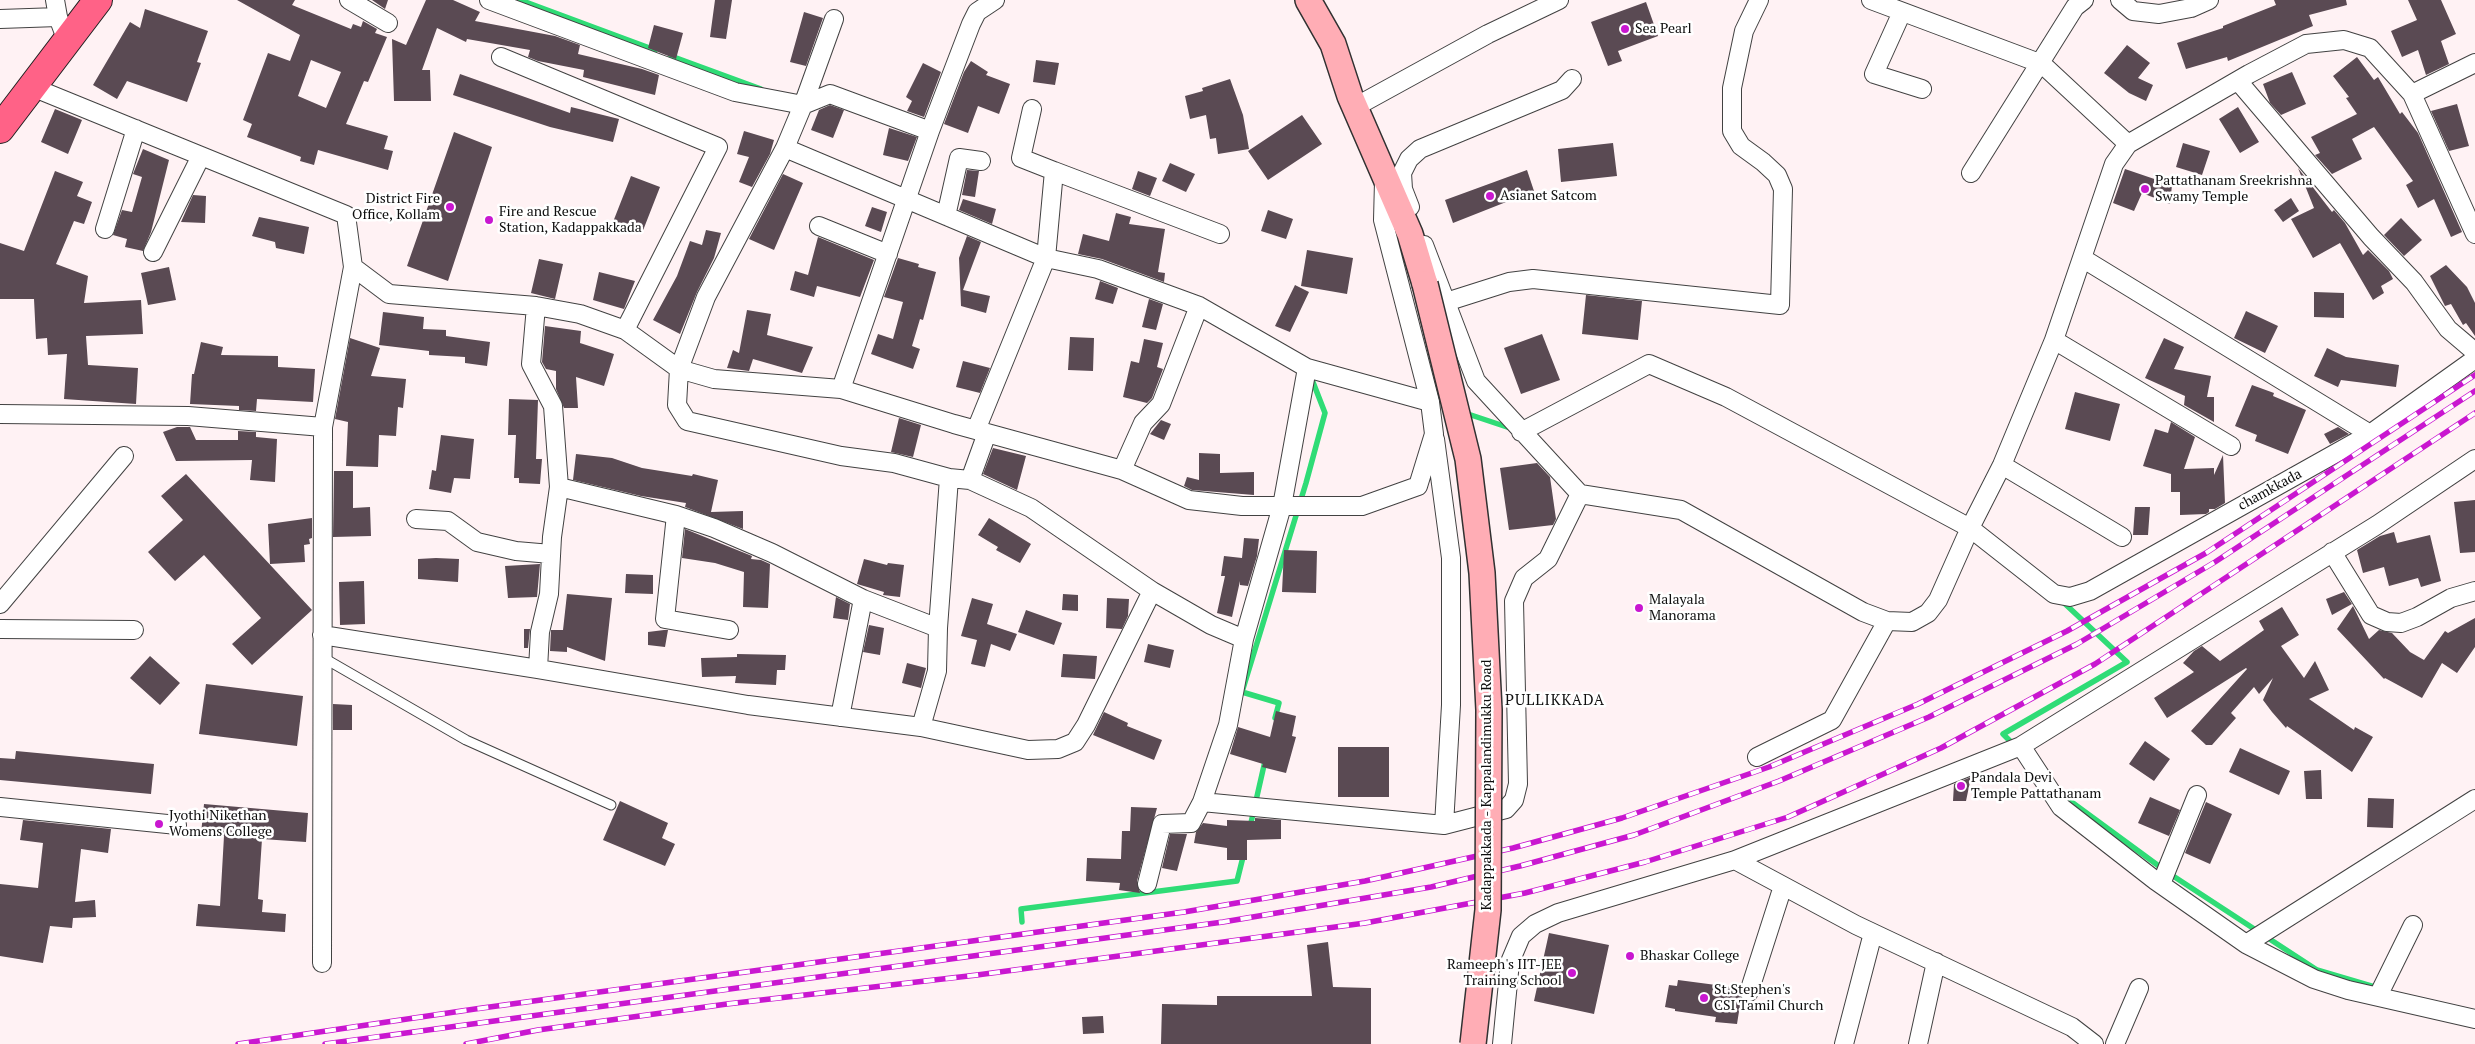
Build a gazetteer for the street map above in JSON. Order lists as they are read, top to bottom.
{
  "streets": {
    "main road": ["Kadappakkada - Kappalandimukku Road"],
    "street": ["chamkkada"]
  },
  "districts": ["PULLIKKADA"],
  "places": [
    "Sea Pearl",
    "Pattathanam Sreekrishna Swamy Temple",
    "Asianet Satcom",
    "District Fire Office, Kollam",
    "Fire and Rescue Station, Kadappakkada",
    "Malayala Manorama",
    "Pandala Devi Temple Pattathanam",
    "Jyothi Nikethan Womens College",
    "Bhaskar College",
    "Rameeph's IIT-JEE Training School",
    "St.Stephen's CSI Tamil Church"
  ]
}
